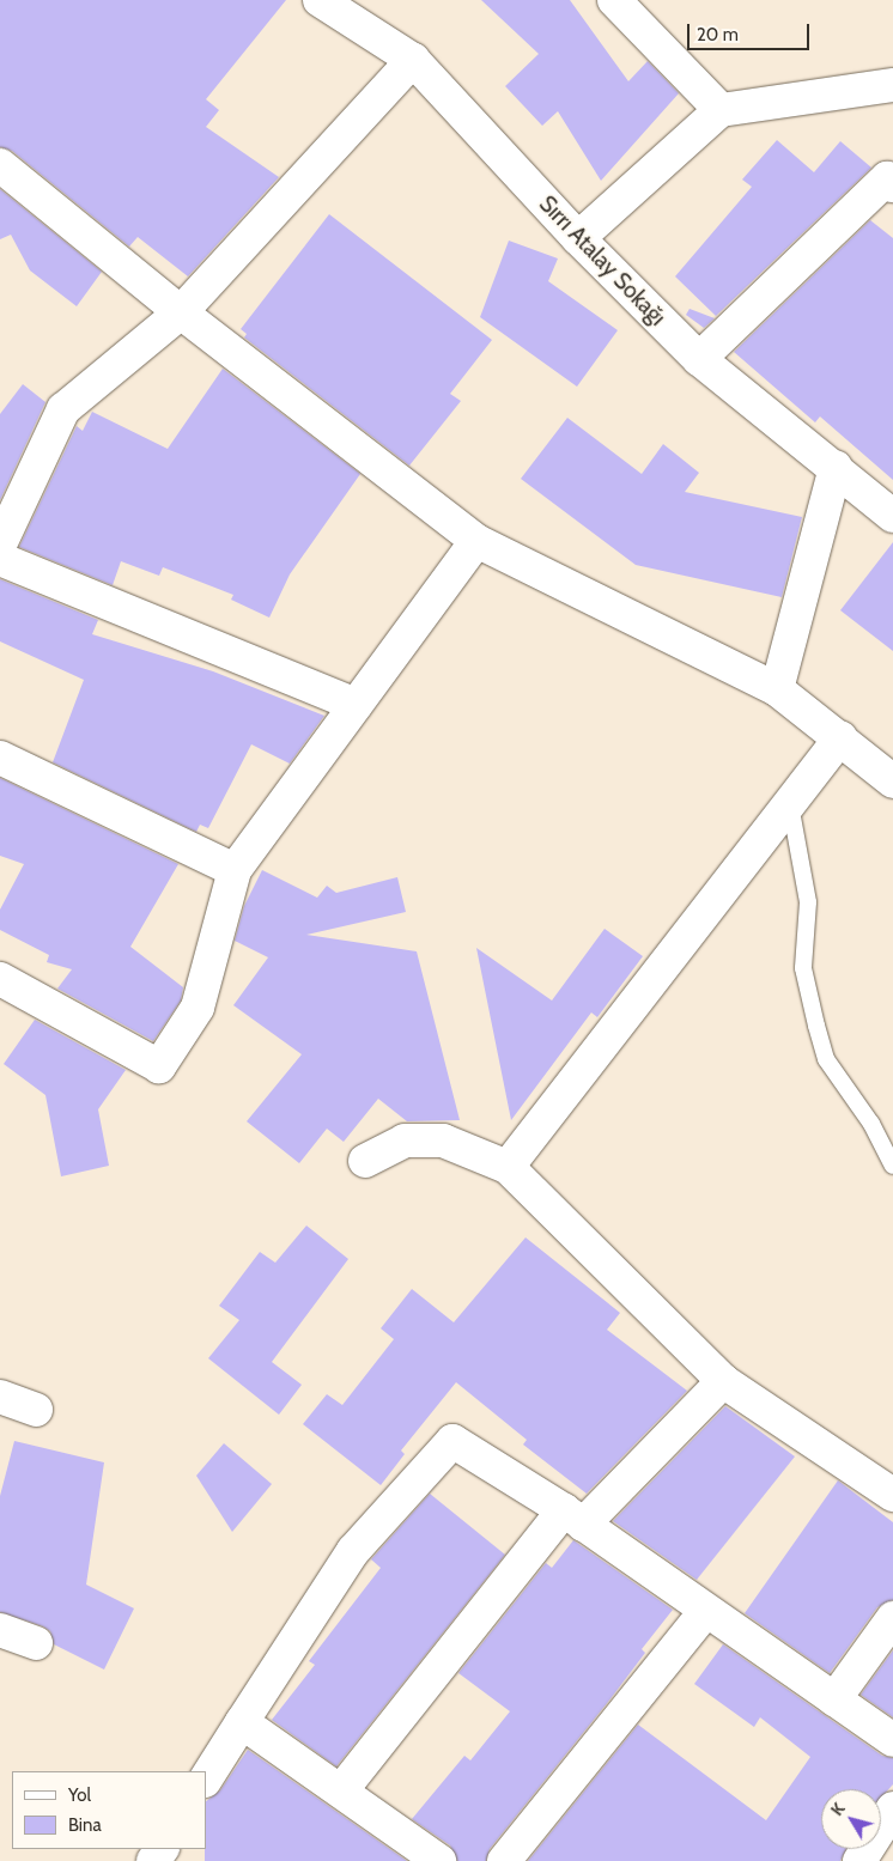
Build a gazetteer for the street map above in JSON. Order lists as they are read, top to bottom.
{
  "streets": {
    "street": ["Sırrı Atalay Sokağı"]
  },
  "legend": ["Yol", "Bina"],
  "scale_bar": "20 m",
  "north": "top left"
}
